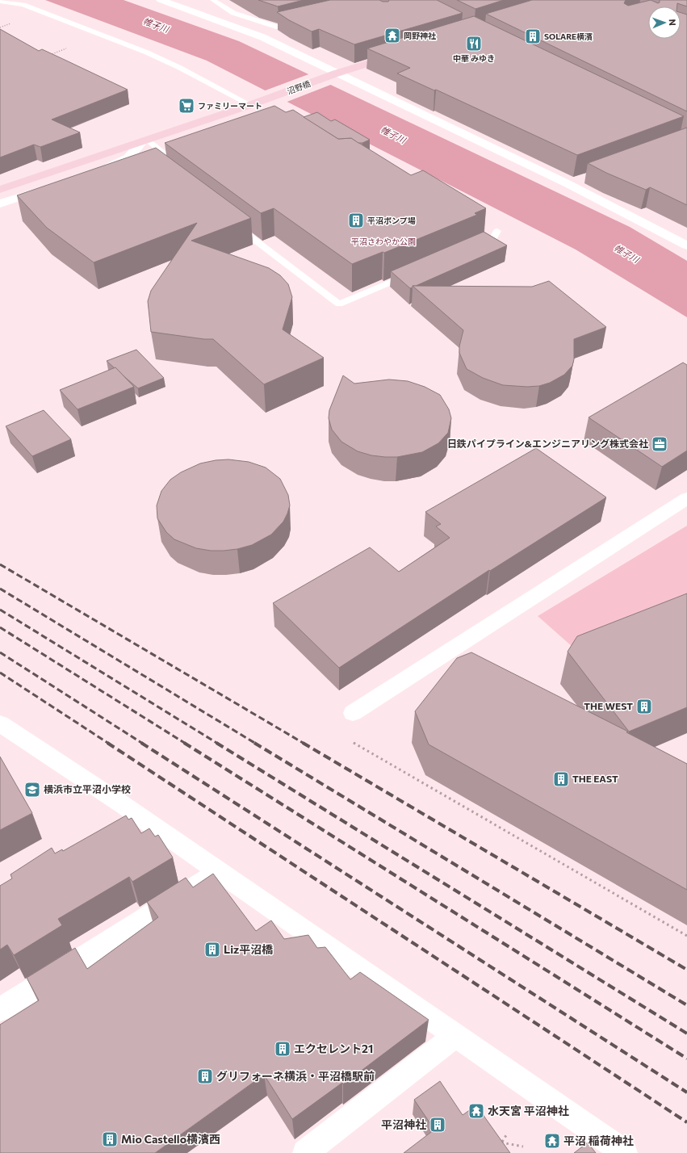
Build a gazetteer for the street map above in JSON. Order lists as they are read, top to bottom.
{
  "streets": {
    "street": ["沼野橋"]
  },
  "water": ["帷子川"],
  "parks": ["平沼さわやか公園"],
  "places": {
    "temple": ["岡野神社", "水天宮 平沼神社", "平沼 稲荷神社"],
    "building": [
      "SOLARE横濱",
      "平沼ポンプ場",
      "THE WEST",
      "THE EAST",
      "Liz平沼橋",
      "エクセレント21",
      "グリフォーネ横浜・平沼橋駅前",
      "平沼神社",
      "Mio Castello横濱西"
    ],
    "restaurant": ["中華 みゆき"],
    "supermarket": ["ファミリーマート"],
    "office": ["日鉄パイプライン&エンジニアリング株式会社"],
    "school or university": ["横浜市立平沼小学校"]
  },
  "north": "right"
}
